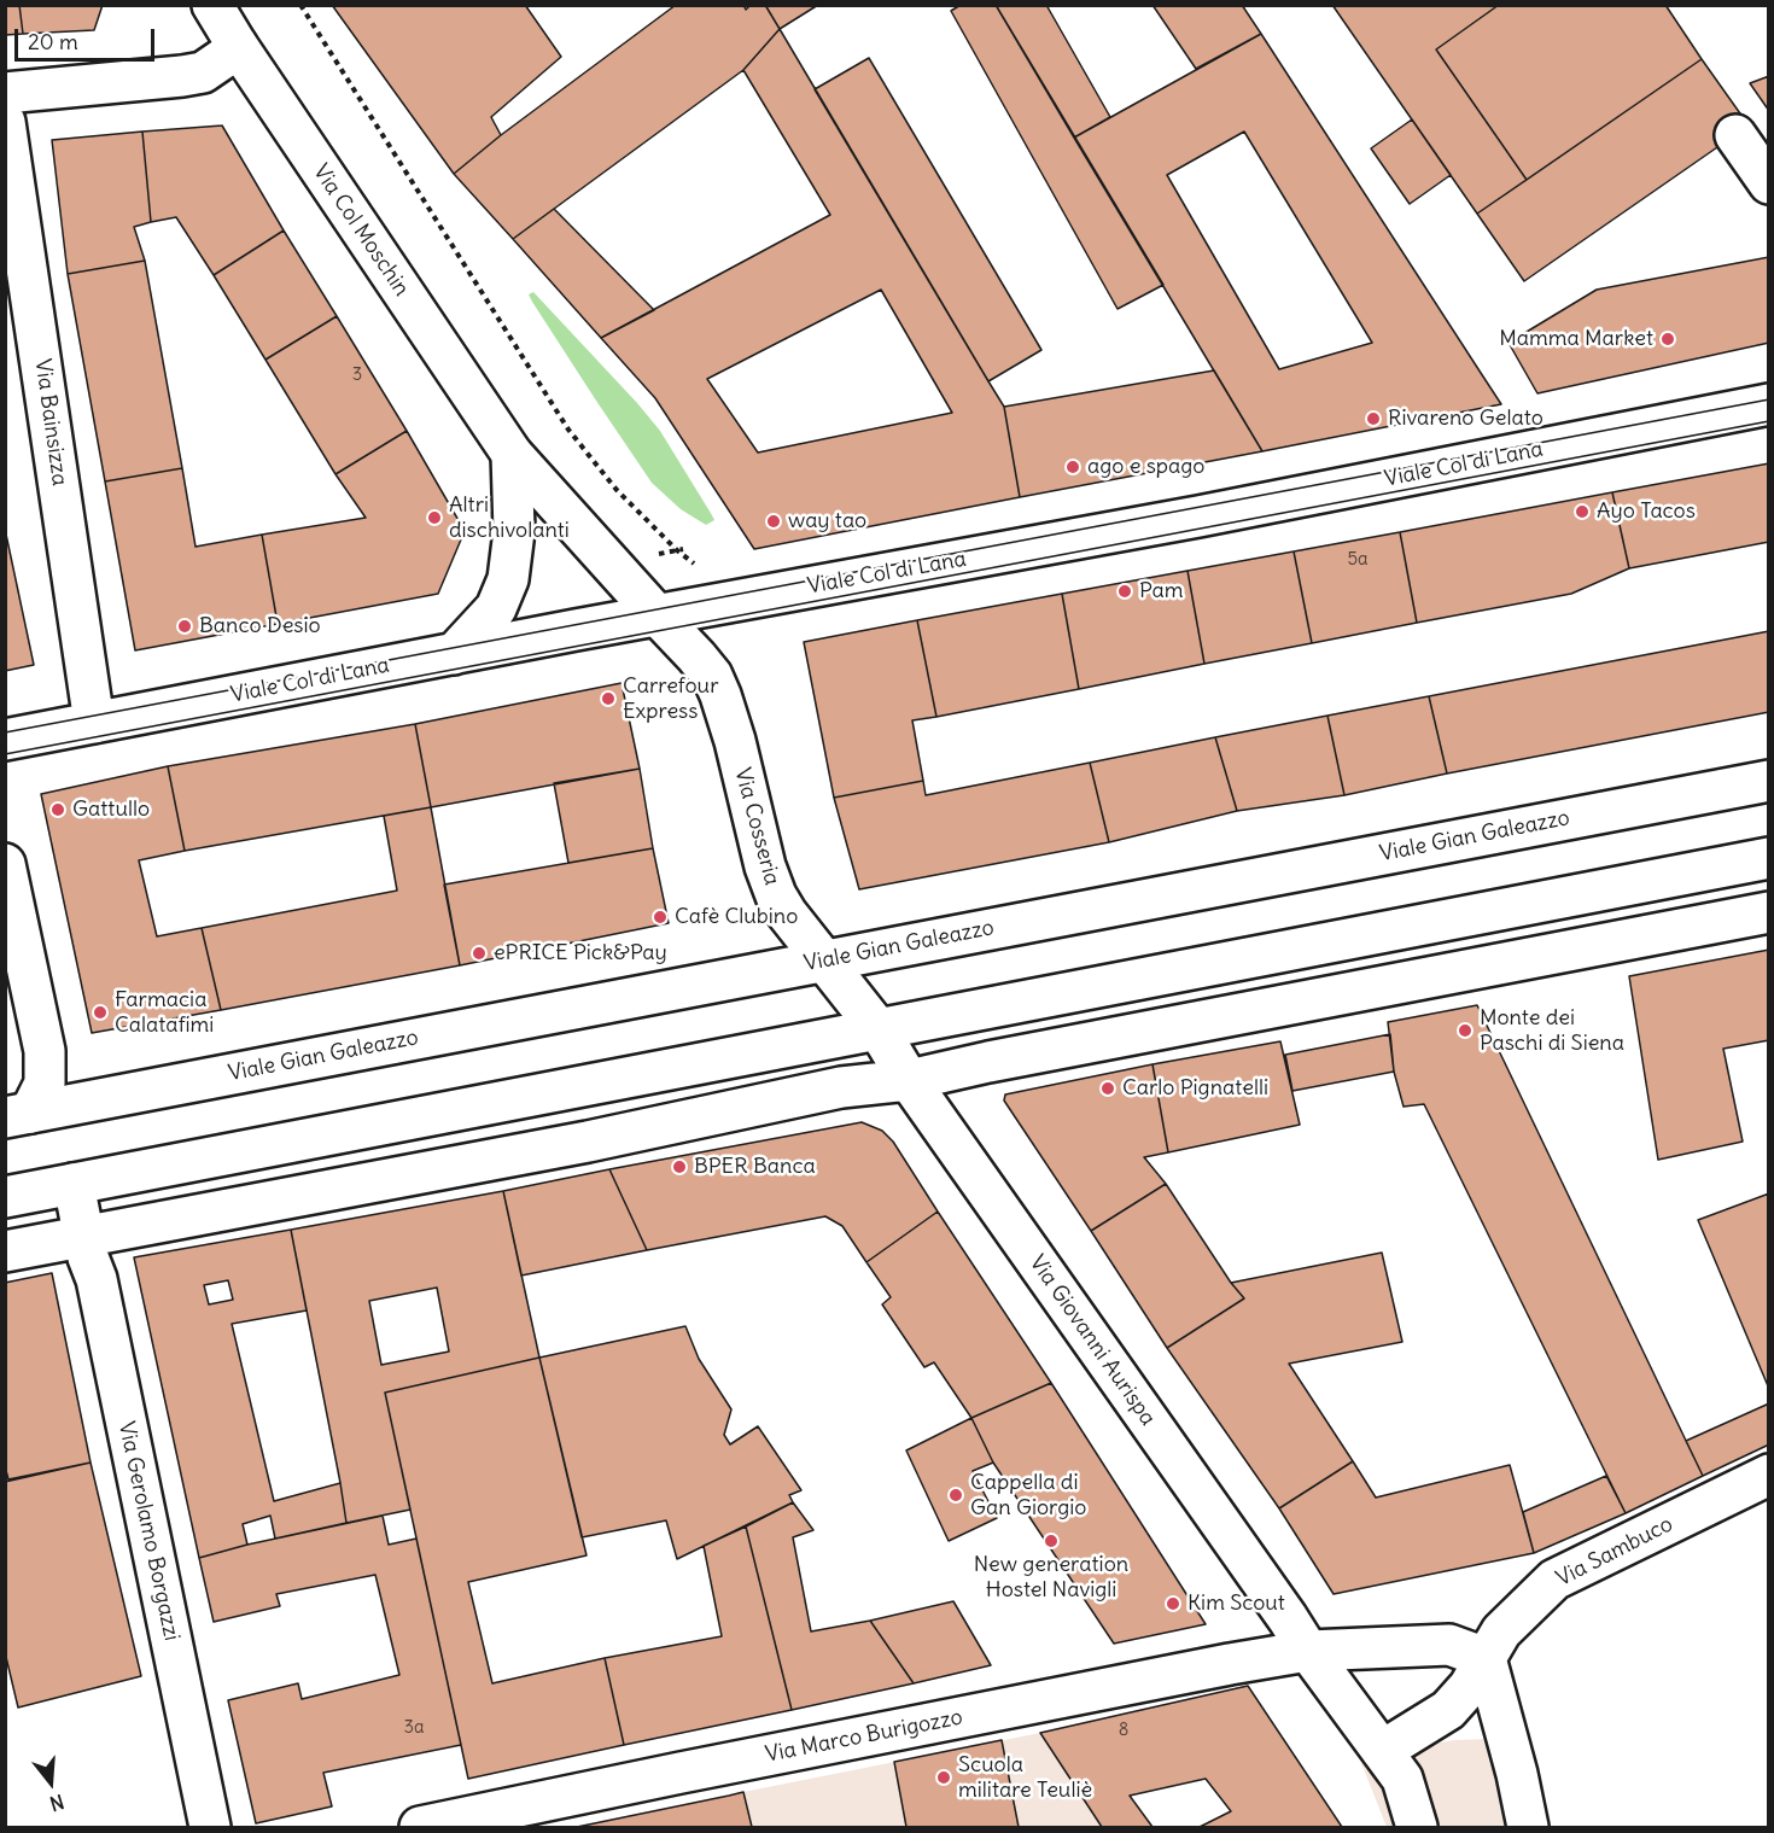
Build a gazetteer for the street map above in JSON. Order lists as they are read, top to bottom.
{
  "streets": {
    "street": [
      "Via Col Moschin",
      "Via Bainsizza",
      "Viale Col di Lana",
      "Via Cosseria",
      "Viale Gian Galeazzo",
      "Via Giovanni Aurispa",
      "Via Gerolamo Borgazzi",
      "Via Sambuco",
      "Via Marco Burigozzo"
    ]
  },
  "crossings": [
    ["Via Col Moschin", "Viale Col di Lana"],
    ["Via Col Moschin", "Via Cosseria"],
    ["Via Bainsizza", "Viale Col di Lana"],
    ["Viale Col di Lana", "Via Cosseria"],
    ["Via Cosseria", "Viale Gian Galeazzo"],
    ["Via Cosseria", "Via Giovanni Aurispa"],
    ["Via Giovanni Aurispa", "Via Sambuco"],
    ["Via Giovanni Aurispa", "Via Marco Burigozzo"],
    ["Via Sambuco", "Via Marco Burigozzo"]
  ],
  "places": [
    "Mamma Market",
    "Rivareno Gelato",
    "ago e spago",
    "Ayo Tacos",
    "Altri dischivolanti",
    "way tao",
    "Pam",
    "Banco Desio",
    "Carrefour Express",
    "Gattullo",
    "Cafè Clubino",
    "ePRICE Pick&Pay",
    "Farmacia Calatafimi",
    "Monte dei Paschi di Siena",
    "Carlo Pignatelli",
    "BPER Banca",
    "Cappella di Gan Giorgio",
    "New generation Hostel Navigli",
    "Kim Scout",
    "Scuola militare Teuliè"
  ],
  "house_numbers": [
    "3",
    "5a",
    "3a",
    "8"
  ],
  "scale_bar": "20 m",
  "north": "bottom"
}
